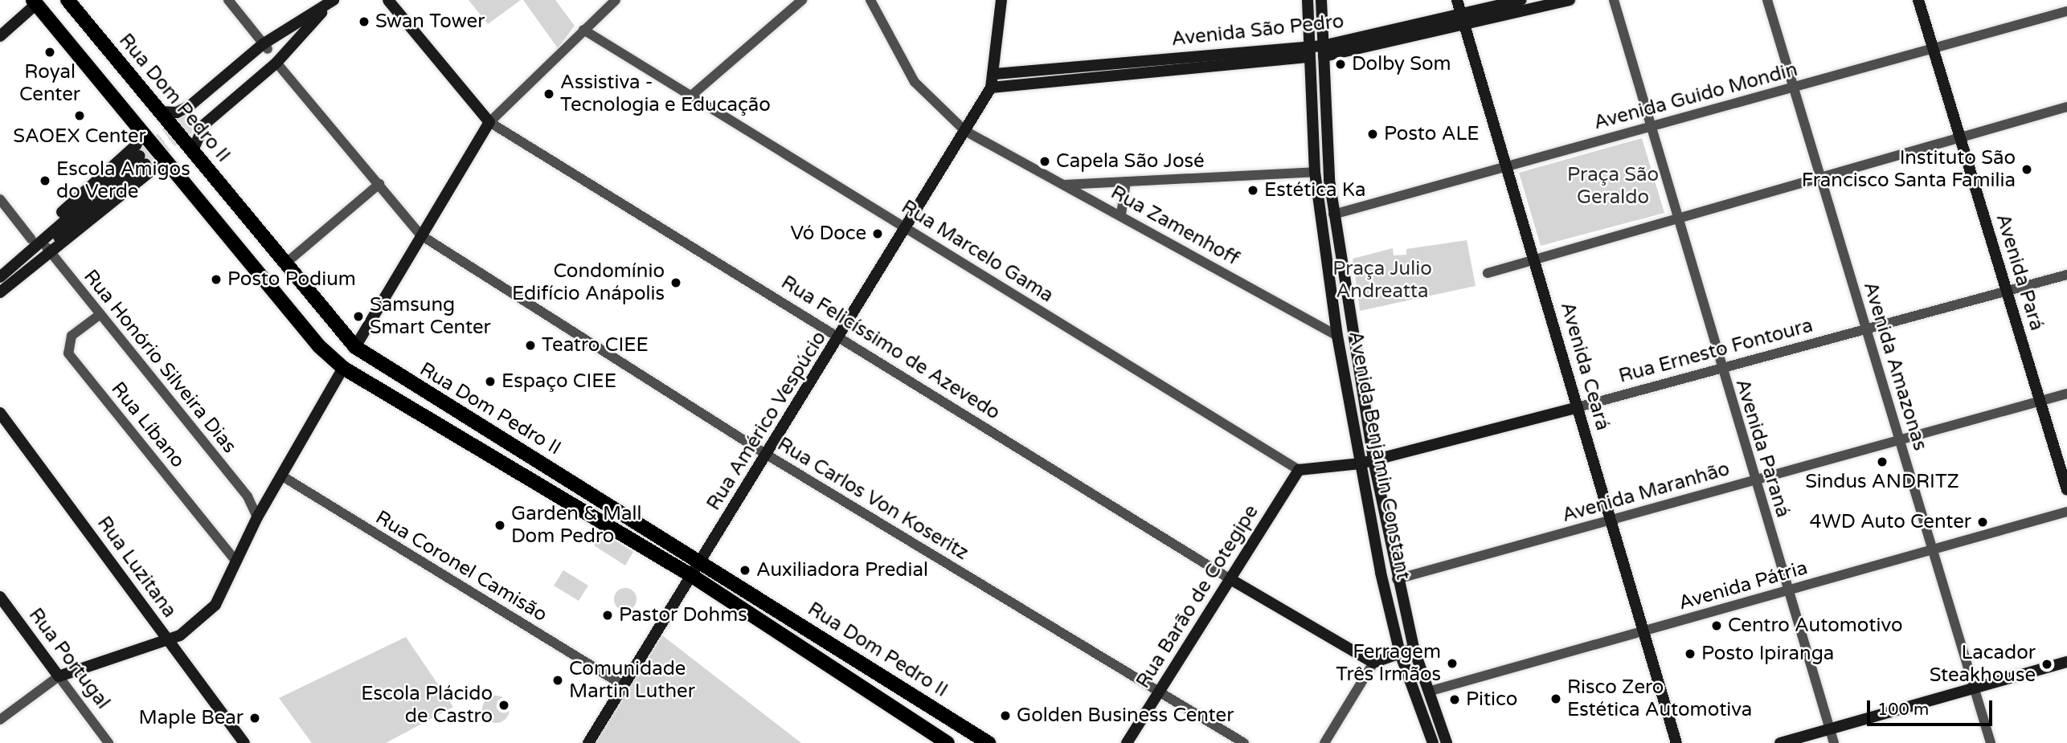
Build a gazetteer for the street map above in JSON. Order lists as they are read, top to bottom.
{
  "streets": {
    "main road": ["Rua Dom Pedro II"],
    "street": [
      "Avenida São Pedro",
      "Avenida Guido Mondin",
      "Rua Zamenhoff",
      "Rua Marcelo Gama",
      "Avenida Pará",
      "Rua Felicíssimo de Azevedo",
      "Rua Ernesto Fontoura",
      "Rua Honório Silveira Dias",
      "Avenida Ceará",
      "Avenida Amazonas",
      "Rua Américo Vespúcio",
      "Rua Líbano",
      "Avenida Paraná",
      "Avenida Benjamin Constant",
      "Avenida Maranhão",
      "Rua Carlos Von Koseritz",
      "Rua Coronel Camisão",
      "Rua Luzitana",
      "Avenida Pátria",
      "Rua Barão de Cotegipe",
      "Rua Portugal"
    ]
  },
  "crossings": [
    ["Avenida São Pedro", "Avenida Ceará"],
    ["Avenida São Pedro", "Rua Américo Vespúcio"],
    ["Avenida São Pedro", "Avenida Benjamin Constant"],
    ["Avenida Guido Mondin", "Avenida Pará"],
    ["Avenida Guido Mondin", "Avenida Ceará"],
    ["Avenida Guido Mondin", "Avenida Amazonas"],
    ["Avenida Guido Mondin", "Avenida Paraná"],
    ["Avenida Guido Mondin", "Avenida Benjamin Constant"],
    ["Rua Dom Pedro II", "Rua Américo Vespúcio"],
    ["Rua Zamenhoff", "Rua Américo Vespúcio"],
    ["Rua Zamenhoff", "Avenida Benjamin Constant"],
    ["Rua Marcelo Gama", "Rua Américo Vespúcio"],
    ["Rua Marcelo Gama", "Rua Barão de Cotegipe"],
    ["Avenida Pará", "Rua Ernesto Fontoura"],
    ["Avenida Pará", "Avenida Maranhão"],
    ["Rua Felicíssimo de Azevedo", "Rua Américo Vespúcio"],
    ["Rua Felicíssimo de Azevedo", "Rua Barão de Cotegipe"],
    ["Rua Ernesto Fontoura", "Avenida Ceará"],
    ["Rua Ernesto Fontoura", "Avenida Amazonas"],
    ["Rua Ernesto Fontoura", "Avenida Paraná"],
    ["Rua Ernesto Fontoura", "Avenida Benjamin Constant"],
    ["Rua Honório Silveira Dias", "Rua Líbano"],
    ["Avenida Ceará", "Avenida Maranhão"],
    ["Avenida Ceará", "Avenida Pátria"],
    ["Avenida Amazonas", "Avenida Maranhão"],
    ["Avenida Amazonas", "Avenida Pátria"],
    ["Rua Américo Vespúcio", "Rua Carlos Von Koseritz"],
    ["Rua Américo Vespúcio", "Rua Coronel Camisão"],
    ["Avenida Paraná", "Avenida Maranhão"],
    ["Avenida Paraná", "Avenida Pátria"],
    ["Avenida Benjamin Constant", "Avenida Maranhão"],
    ["Avenida Benjamin Constant", "Avenida Pátria"],
    ["Rua Carlos Von Koseritz", "Rua Barão de Cotegipe"]
  ],
  "parks": ["Praça São Geraldo", "Praça Julio Andreatta"],
  "places": [
    "Swan Tower",
    "Royal Center",
    "Dolby Som",
    "Assistiva - Tecnologia e Educação",
    "SAOEX Center",
    "Posto ALE",
    "Capela São José",
    "Instituto São Francisco Santa Familia",
    "Escola Amigos do Verde",
    "Estética Ka",
    "Vó Doce",
    "Posto Podium",
    "Condomínio Edifício Anápolis",
    "Samsung Smart Center",
    "Teatro CIEE",
    "Espaço CIEE",
    "Sindus ANDRITZ",
    "4WD Auto Center",
    "Garden & Mall Dom Pedro",
    "Auxiliadora Predial",
    "Pastor Dohms",
    "Centro Automotivo",
    "Posto Ipiranga",
    "Ferragem Três Irmãos",
    "Lacador Steakhouse",
    "Comunidade Martin Luther",
    "Risco Zero Estética Automotiva",
    "Pitico",
    "Escola Plácido de Castro",
    "Golden Business Center",
    "Maple Bear"
  ],
  "scale_bar": "100 m"
}
